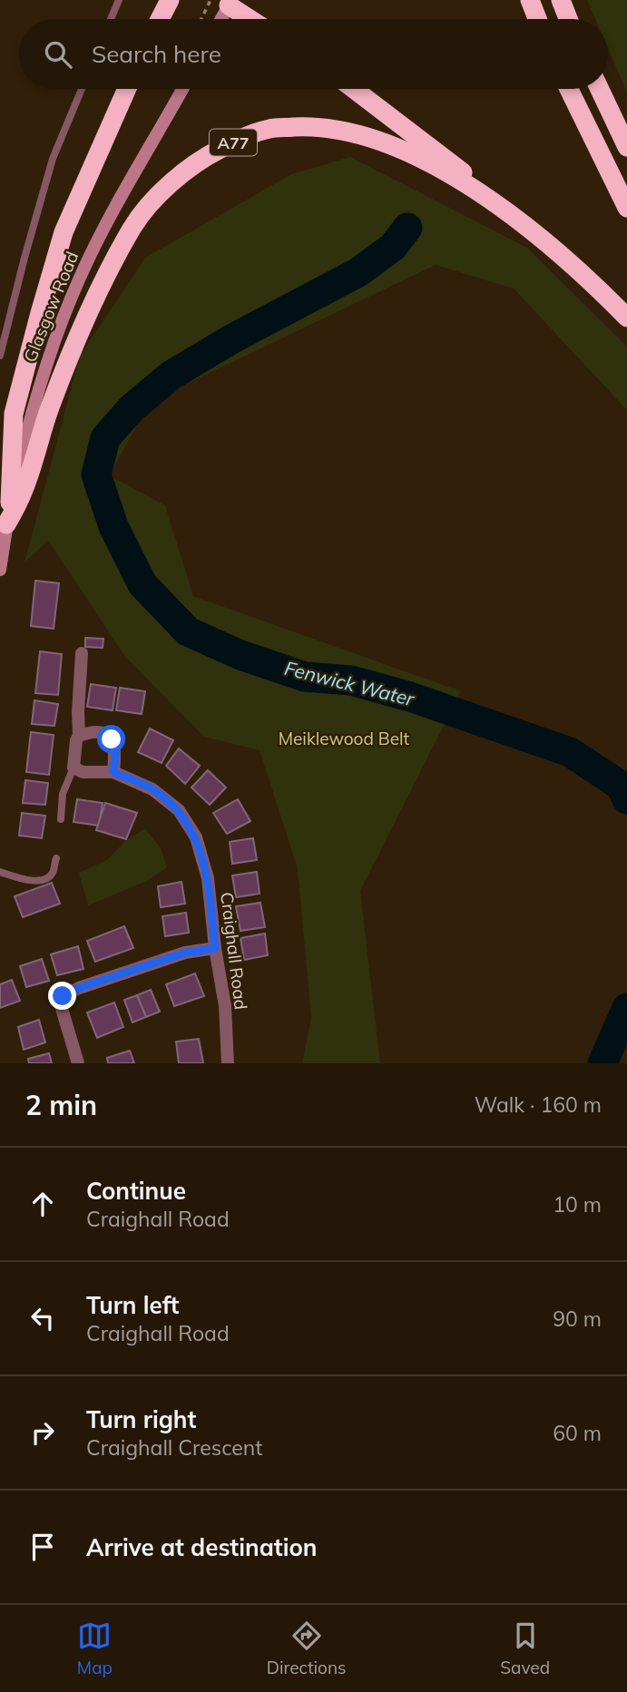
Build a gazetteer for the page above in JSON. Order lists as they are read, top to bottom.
{
  "streets": {
    "highway": ["A77"],
    "main road": ["Glasgow Road"],
    "street": ["Craighall Road"]
  },
  "crossings": [
    ["A77", "Glasgow Road"]
  ],
  "water": ["Fenwick Water"],
  "parks": ["Meiklewood Belt"],
  "page": {
    "search": "Search here",
    "heading": ["2 min", "Walk · 160 m"],
    "list": [
      ["Continue", "Craighall Road", "10 m"],
      ["Turn left", "Craighall Road", "90 m"],
      ["Turn right", "Craighall Crescent", "60 m"],
      "Arrive at destination"
    ],
    "nav": ["Map", "Directions", "Saved"]
  }
}
